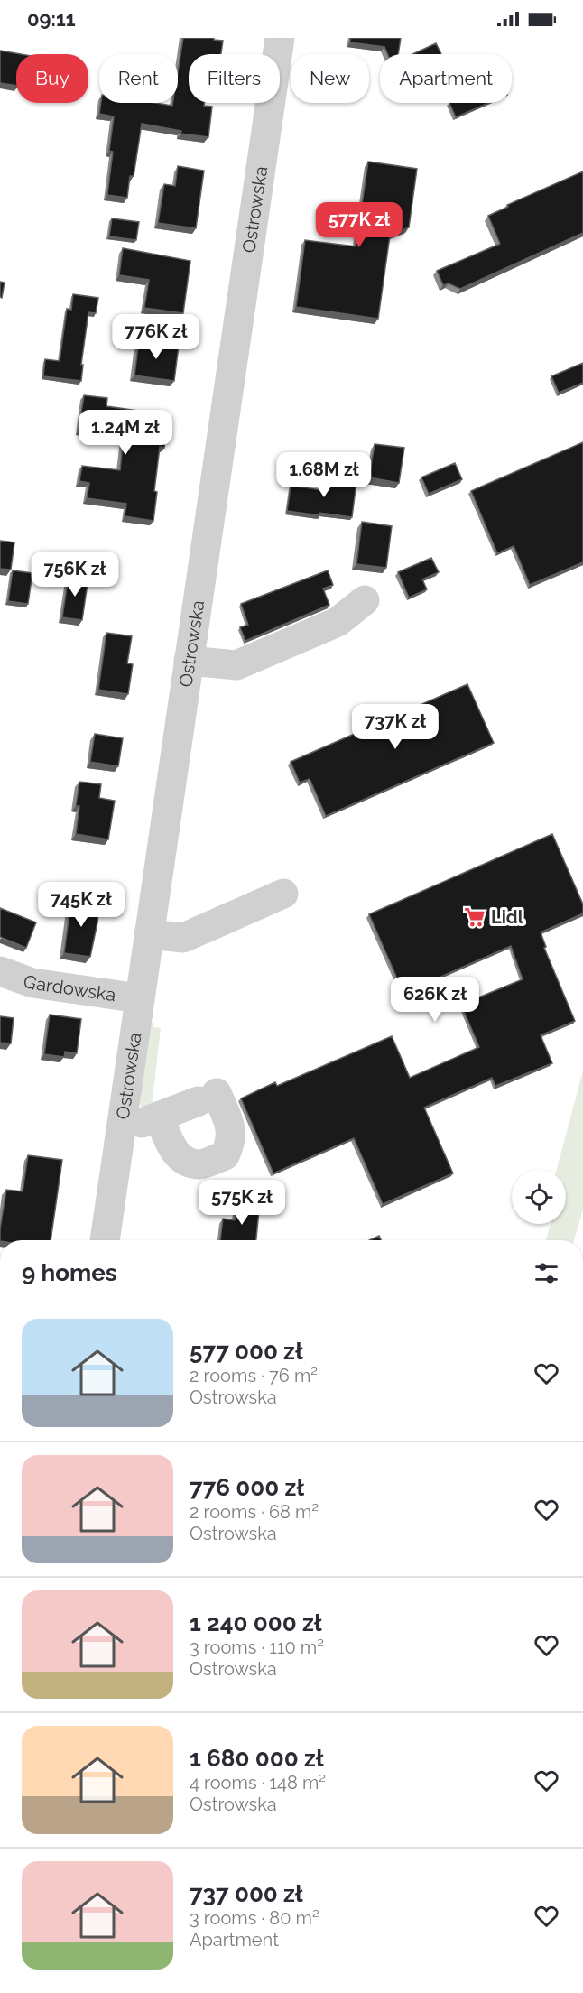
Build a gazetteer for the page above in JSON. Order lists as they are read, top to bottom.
{
  "streets": {
    "street": ["Ostrowska", "Gardowska"]
  },
  "crossings": [
    ["Ostrowska", "Gardowska"]
  ],
  "places": {
    "supermarket": ["Lidl"]
  },
  "page": {
    "status": "09:11",
    "chip": [
      "Buy",
      "Rent",
      "Filters",
      "New",
      "Apartment"
    ],
    "price": [
      "577K zł",
      "776K zł",
      "1.24M zł",
      "1.68M zł",
      "756K zł",
      "737K zł",
      "745K zł",
      "626K zł",
      "575K zł"
    ],
    "heading": "9 homes",
    "list": [
      {
        "name": "577 000 zł",
        "note": "2 rooms · 76 m² · Ostrowska"
      },
      {
        "name": "776 000 zł",
        "note": "2 rooms · 68 m² · Ostrowska"
      },
      {
        "name": "1 240 000 zł",
        "note": "3 rooms · 110 m² · Ostrowska"
      },
      {
        "name": "1 680 000 zł",
        "note": "4 rooms · 148 m² · Ostrowska"
      },
      {
        "name": "737 000 zł",
        "note": "3 rooms · 80 m² · Apartment"
      }
    ]
  }
}
